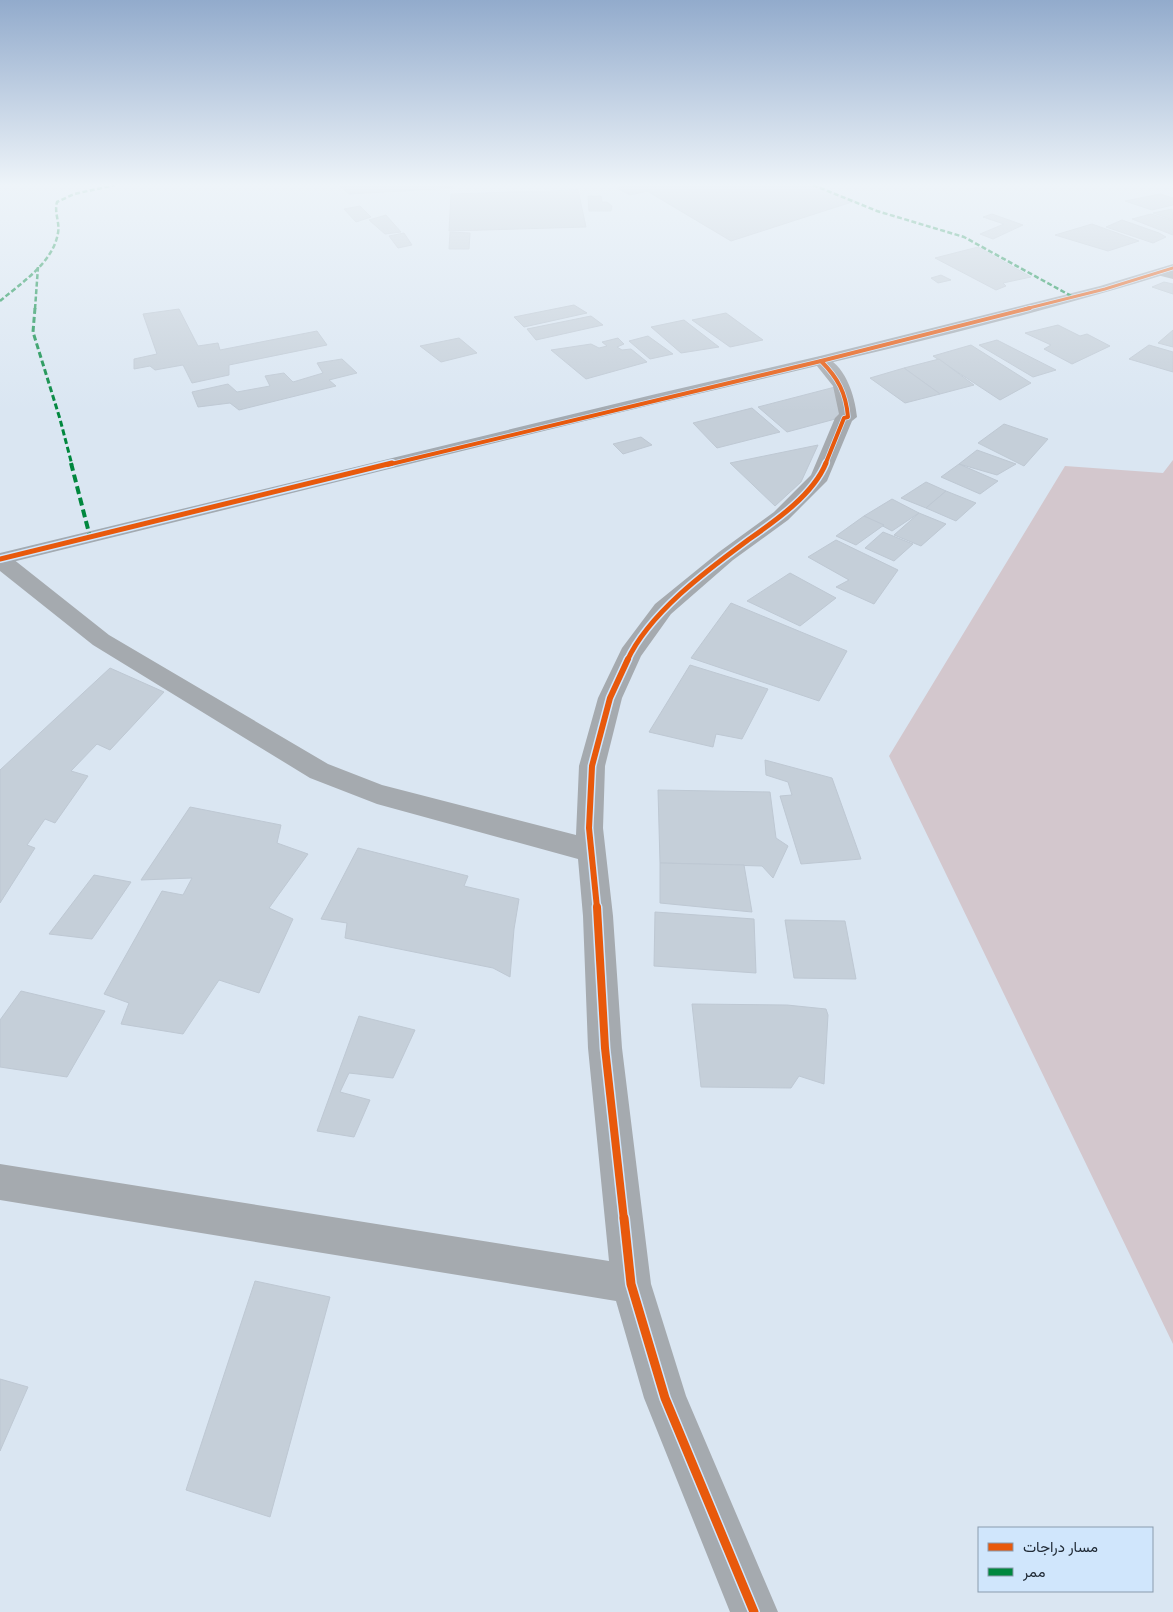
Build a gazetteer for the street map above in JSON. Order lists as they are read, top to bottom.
{
  "legend": ["مسار دراجات", "ممر"]
}
